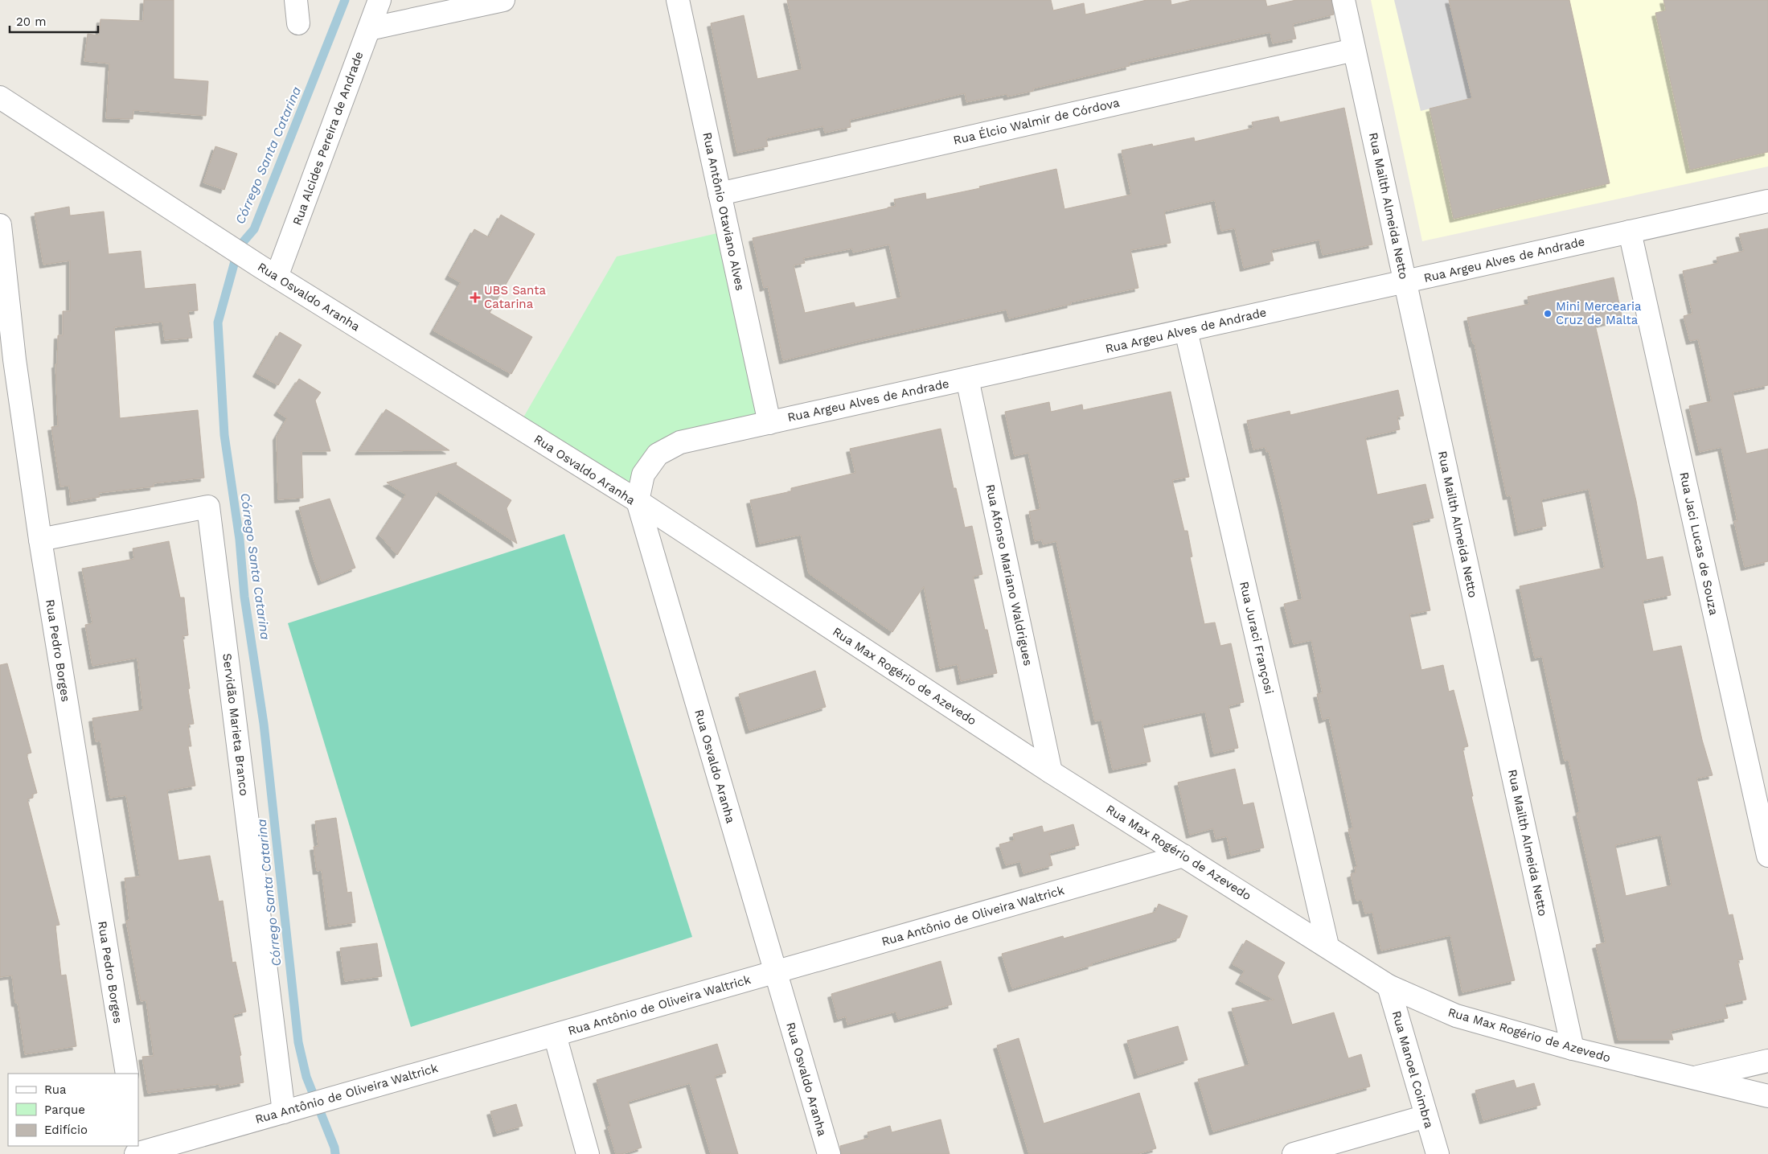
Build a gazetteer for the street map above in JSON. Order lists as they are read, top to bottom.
{
  "streets": {
    "street": [
      "Rua Élcio Walmir de Córdova",
      "Rua Alcides Pereira de Andrade",
      "Rua Mailth Almeida Netto",
      "Rua Antônio Otaviano Alves",
      "Rua Argeu Alves de Andrade",
      "Rua Osvaldo Aranha",
      "Rua Jaci Lucas de Souza",
      "Rua Afonso Mariano Waldrigues",
      "Rua Juraci Françosi",
      "Rua Pedro Borges",
      "Rua Max Rogério de Azevedo",
      "Servidão Marieta Branco",
      "Rua Antônio de Oliveira Waltrick",
      "Rua Manoel Coimbra"
    ]
  },
  "crossings": [
    ["Rua Élcio Walmir de Córdova", "Rua Mailth Almeida Netto"],
    ["Rua Élcio Walmir de Córdova", "Rua Antônio Otaviano Alves"],
    ["Rua Alcides Pereira de Andrade", "Rua Osvaldo Aranha"],
    ["Rua Mailth Almeida Netto", "Rua Argeu Alves de Andrade"],
    ["Rua Mailth Almeida Netto", "Rua Max Rogério de Azevedo"],
    ["Rua Antônio Otaviano Alves", "Rua Argeu Alves de Andrade"],
    ["Rua Argeu Alves de Andrade", "Rua Osvaldo Aranha"],
    ["Rua Argeu Alves de Andrade", "Rua Jaci Lucas de Souza"],
    ["Rua Argeu Alves de Andrade", "Rua Afonso Mariano Waldrigues"],
    ["Rua Argeu Alves de Andrade", "Rua Juraci Françosi"],
    ["Rua Argeu Alves de Andrade", "Rua Max Rogério de Azevedo"],
    ["Rua Osvaldo Aranha", "Rua Max Rogério de Azevedo"],
    ["Rua Osvaldo Aranha", "Rua Antônio de Oliveira Waltrick"],
    ["Rua Afonso Mariano Waldrigues", "Rua Max Rogério de Azevedo"],
    ["Rua Juraci Françosi", "Rua Max Rogério de Azevedo"],
    ["Rua Pedro Borges", "Servidão Marieta Branco"],
    ["Rua Max Rogério de Azevedo", "Rua Antônio de Oliveira Waltrick"],
    ["Rua Max Rogério de Azevedo", "Rua Manoel Coimbra"],
    ["Servidão Marieta Branco", "Rua Antônio de Oliveira Waltrick"]
  ],
  "water": ["Córrego Santa Catarina"],
  "places": {
    "health": ["UBS Santa Catarina"],
    "other": ["Mini Mercearia Cruz de Malta"]
  },
  "legend": ["Rua", "Parque", "Edifício"],
  "scale_bar": "20 m"
}
